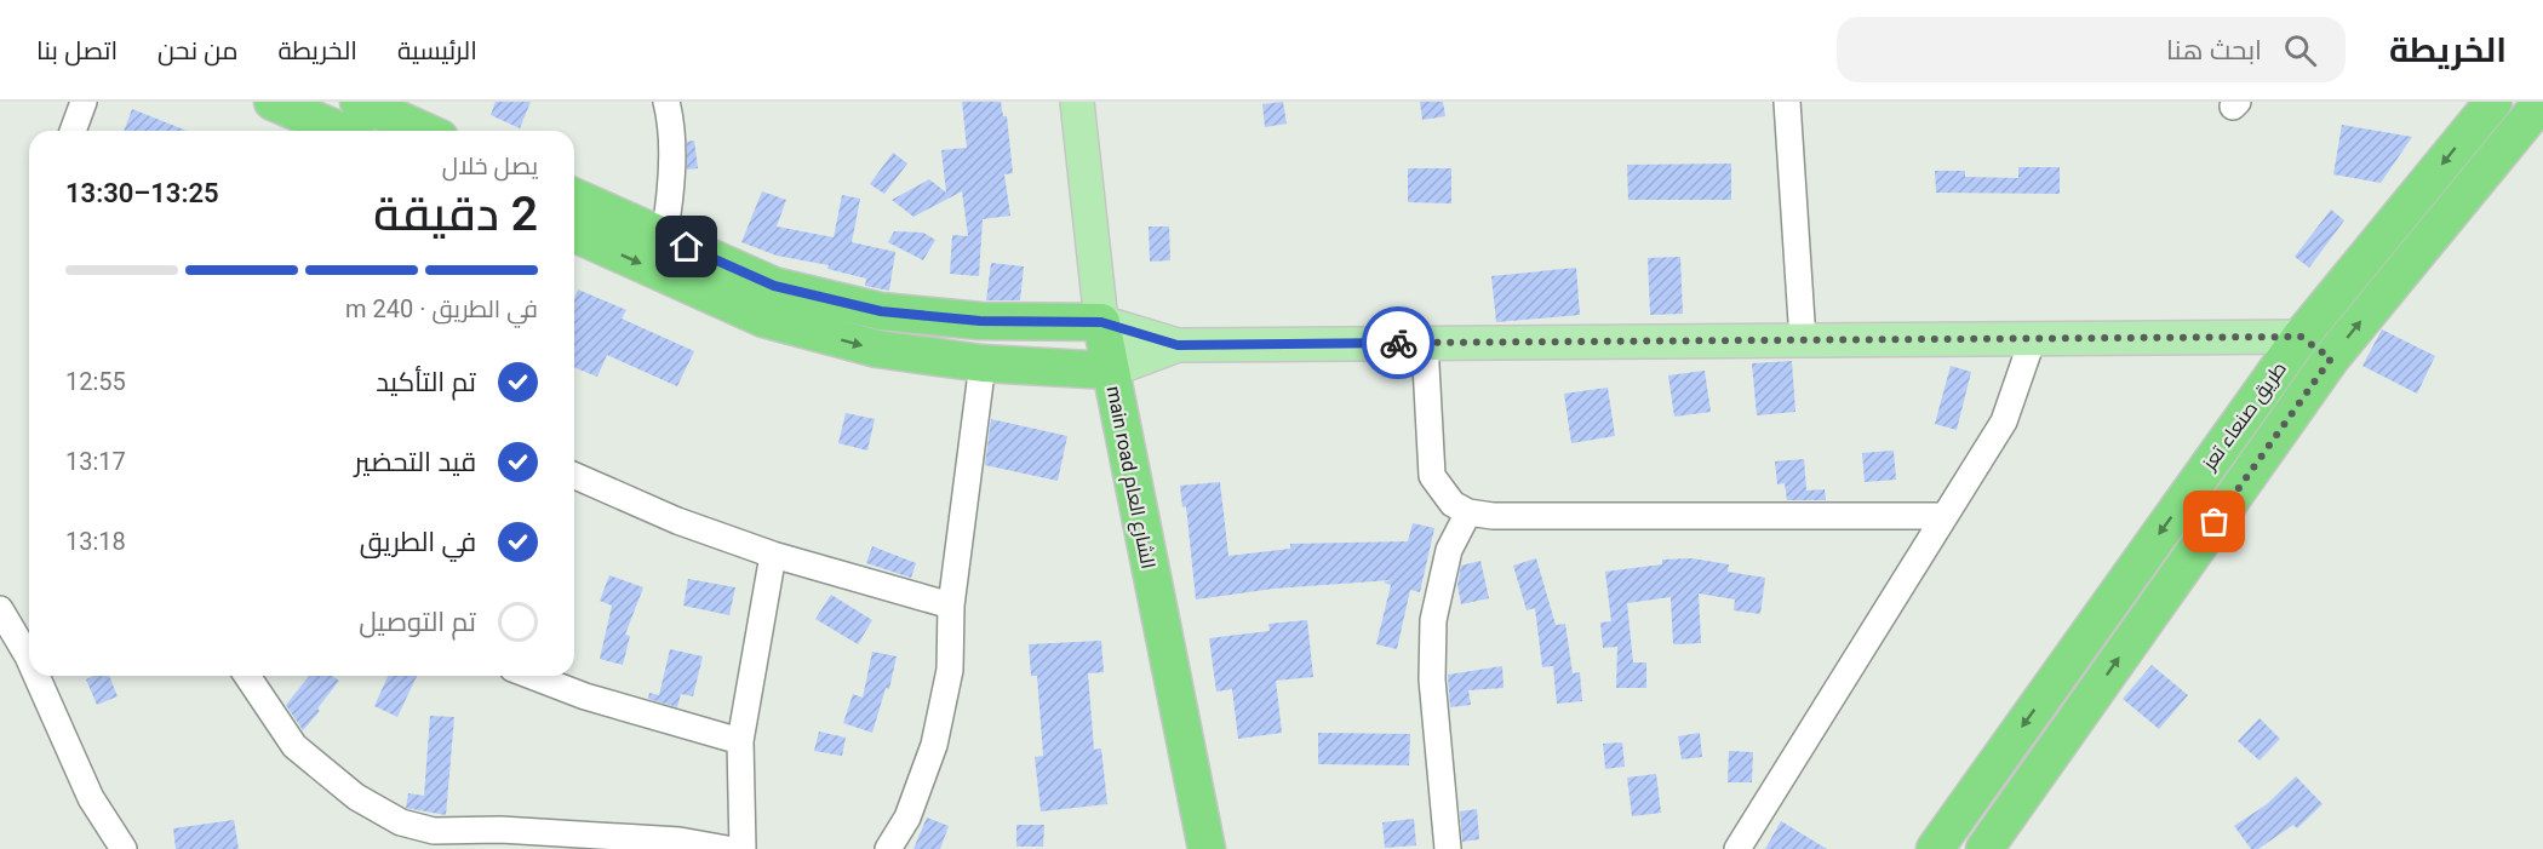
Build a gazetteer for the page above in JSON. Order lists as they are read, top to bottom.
{
  "streets": {
    "highway": ["طريق صنعاء تعز", "main road الشارع العام"]
  },
  "page": {
    "header": "الخريطة",
    "search": "ابحث هنا",
    "nav": [
      "الرئيسية",
      "الخريطة",
      "من نحن",
      "اتصل بنا"
    ],
    "heading": ["2 دقيقة", "يصل خلال", "13:25–13:30"],
    "bar": "في الطريق · 240 m",
    "list": [
      ["تم التأكيد", "12:55"],
      ["قيد التحضير", "13:17"],
      ["في الطريق", "13:18"],
      "تم التوصيل"
    ]
  }
}
